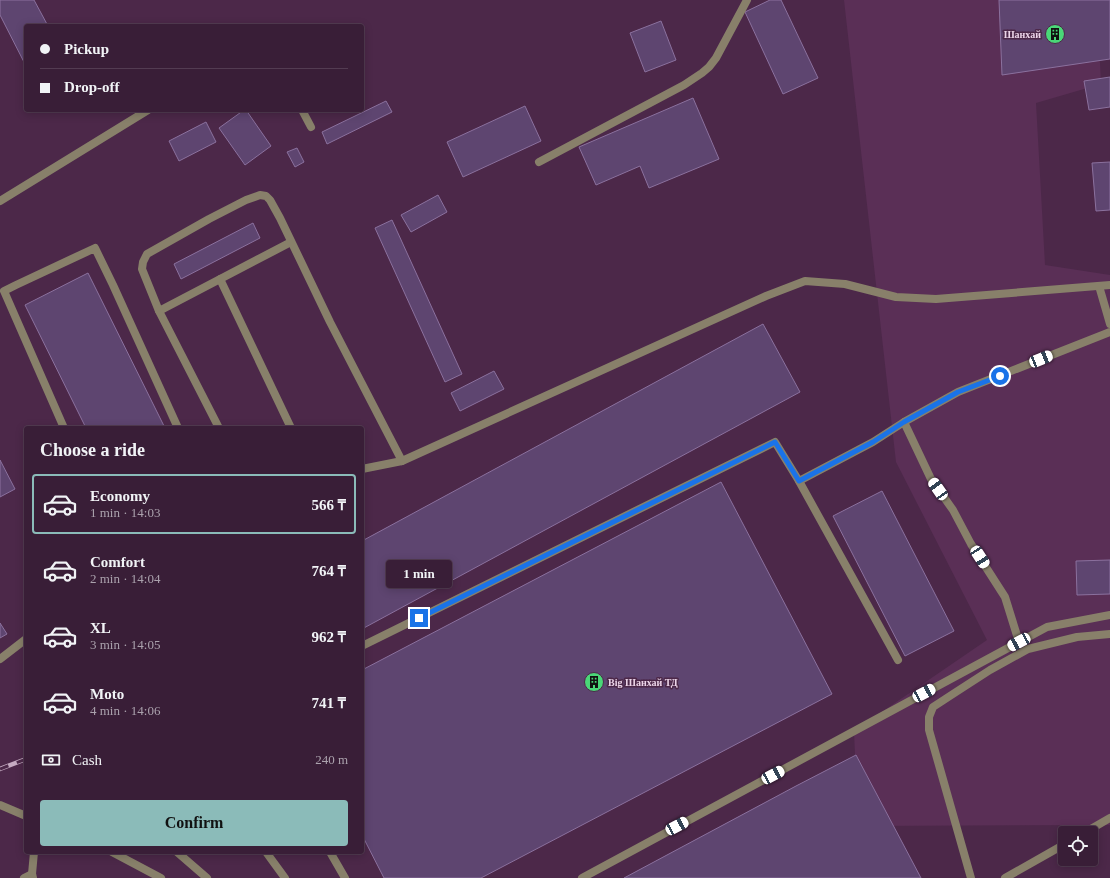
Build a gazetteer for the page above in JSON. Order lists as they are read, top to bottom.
{
  "places": {
    "building": ["Шанхай", "Big Шанхай ТД"]
  },
  "page": {
    "banner": ["Pickup", "Drop-off"],
    "heading": "Choose a ride",
    "list": [
      {
        "name": "Economy",
        "note": "1 min · 14:03",
        "value": "566 ₸"
      },
      {
        "name": "Comfort",
        "note": "2 min · 14:04",
        "value": "764 ₸"
      },
      {
        "name": "XL",
        "note": "3 min · 14:05",
        "value": "962 ₸"
      },
      {
        "name": "Moto",
        "note": "4 min · 14:06",
        "value": "741 ₸"
      }
    ],
    "bubble": "1 min",
    "pay": ["Cash", "240 m"],
    "buttons": "Confirm"
  }
}
